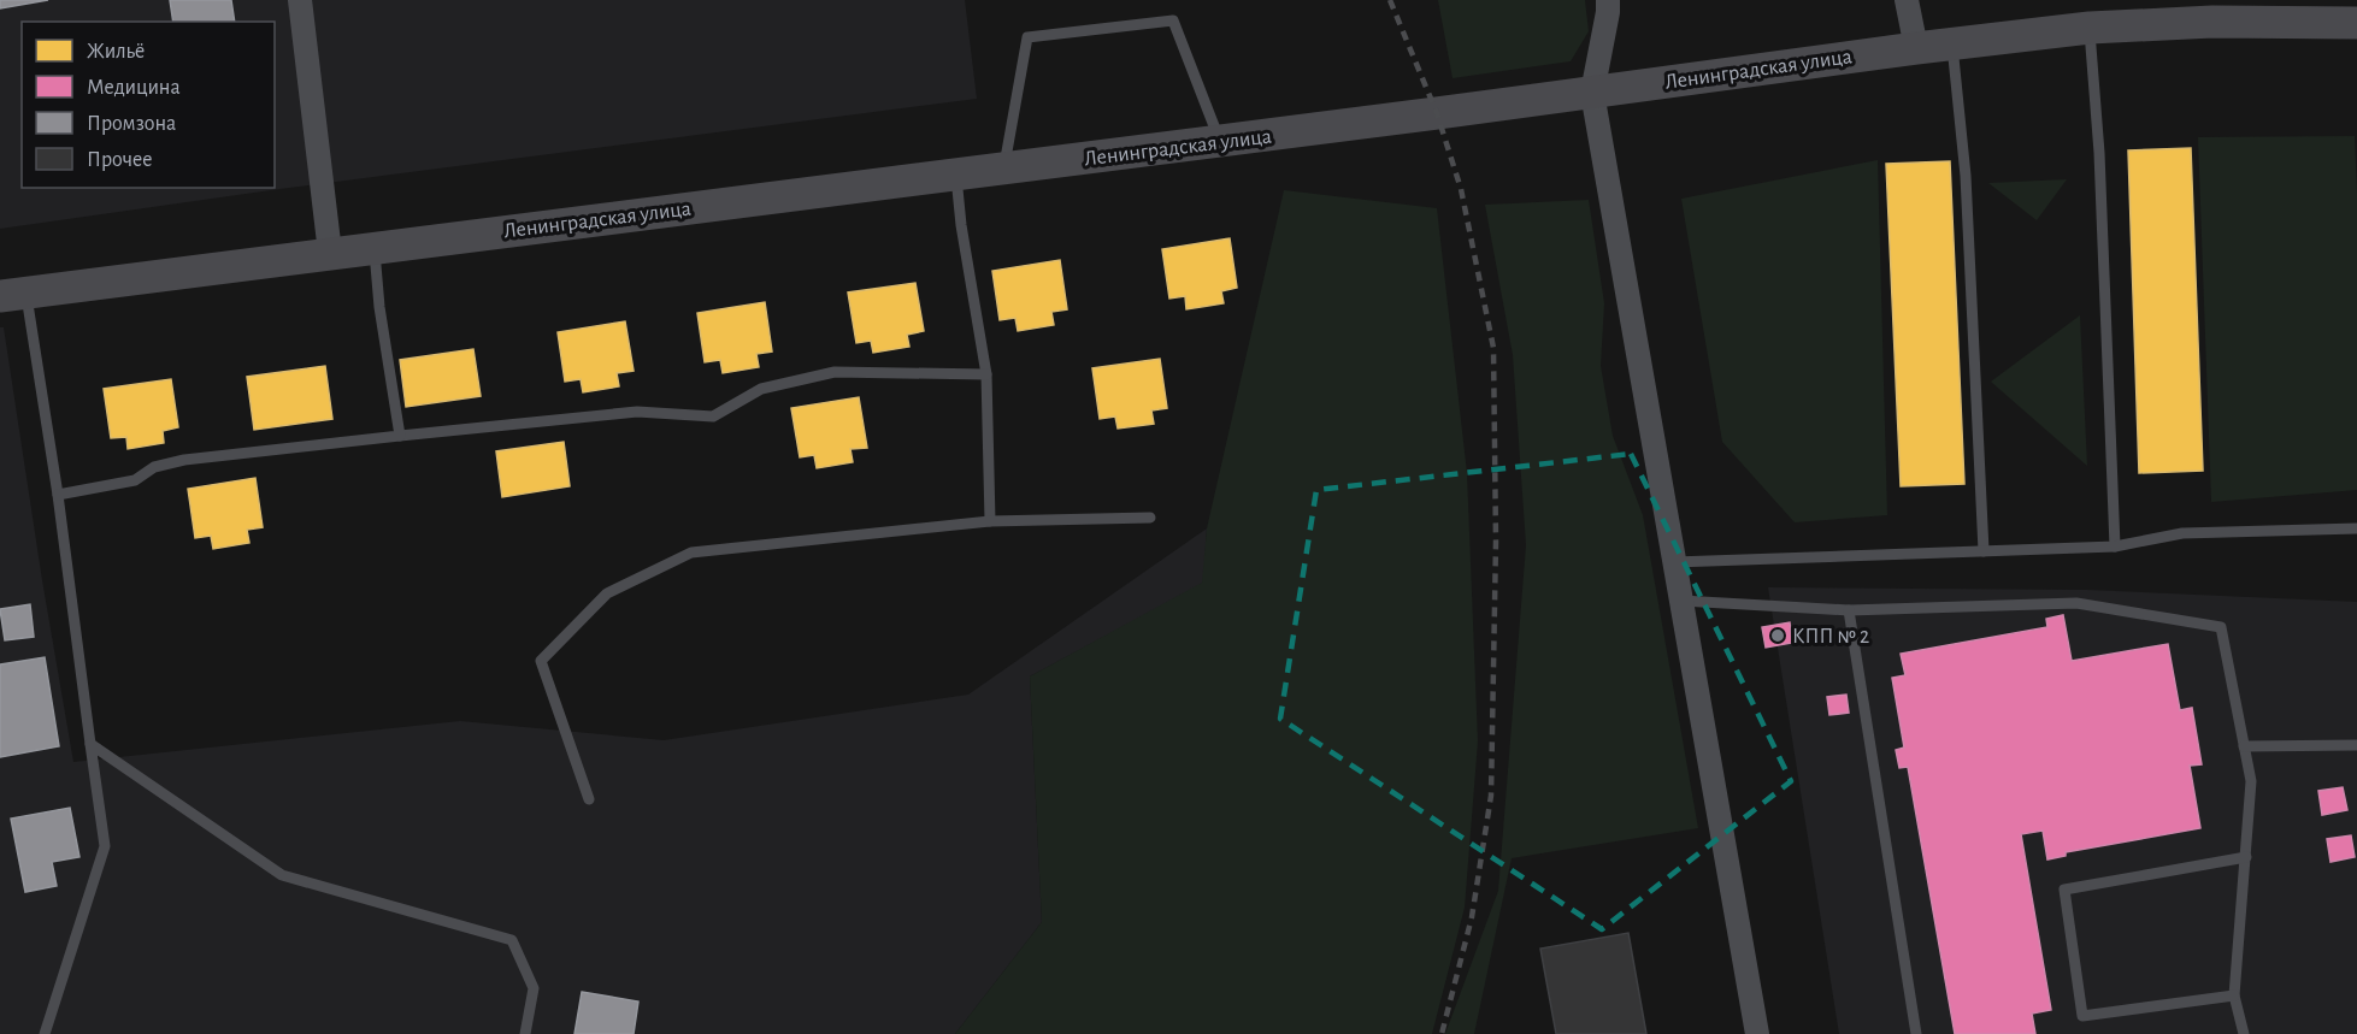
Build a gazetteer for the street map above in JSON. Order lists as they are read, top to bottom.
{
  "streets": {
    "main road": ["Ленинградская улица"]
  },
  "places": ["КПП № 2"],
  "legend": [
    "Жильё",
    "Медицина",
    "Промзона",
    "Прочее"
  ]
}
